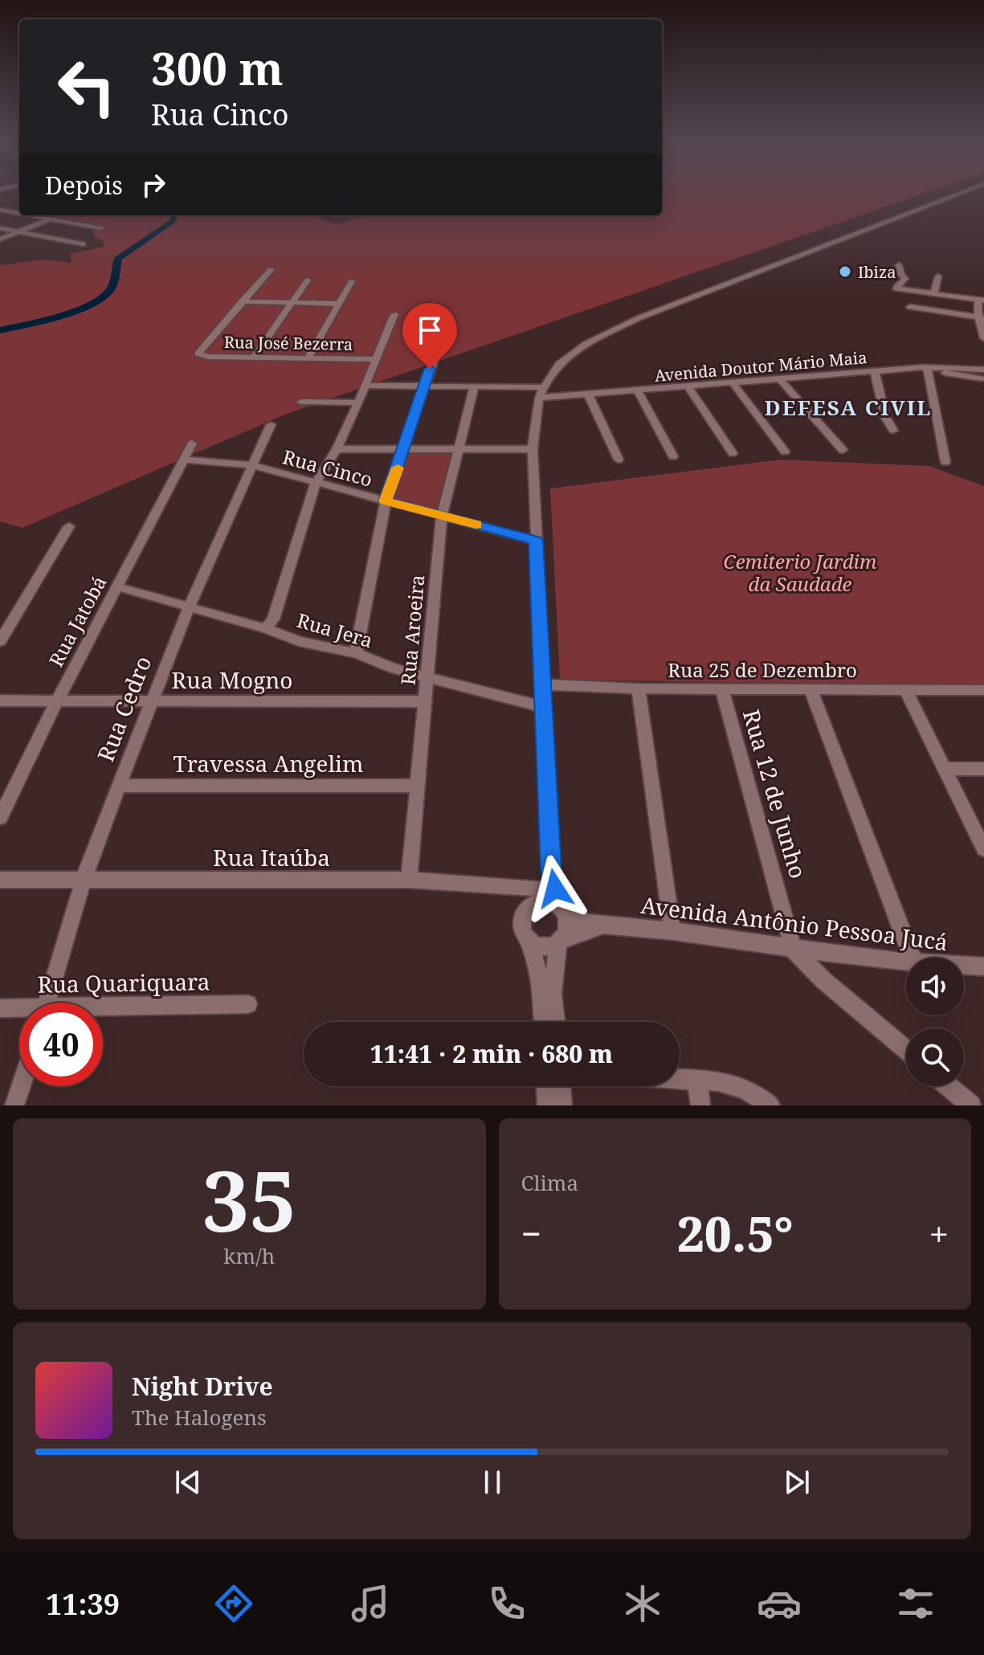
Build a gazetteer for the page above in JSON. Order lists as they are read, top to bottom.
{
  "streets": {
    "street": [
      "Rua José Bezerra",
      "Avenida Doutor Mário Maia",
      "Rua Cinco",
      "Rua Jatobá",
      "Rua Jera",
      "Rua Aroeira",
      "Rua 25 de Dezembro",
      "Rua Mogno",
      "Rua Cedro",
      "Travessa Angelim",
      "Rua 12 de Junho",
      "Rua Itaúba",
      "Avenida Antônio Pessoa Jucá",
      "Rua Quariquara"
    ]
  },
  "crossings": [
    ["Rua Cinco", "Rua Jatobá"],
    ["Rua Cinco", "Rua Aroeira"],
    ["Rua Cinco", "Rua Cedro"],
    ["Rua Jatobá", "Rua Jera"],
    ["Rua Jatobá", "Rua Mogno"],
    ["Rua Jera", "Rua Aroeira"],
    ["Rua Jera", "Rua Cedro"],
    ["Rua Aroeira", "Rua Mogno"],
    ["Rua Aroeira", "Travessa Angelim"],
    ["Rua Aroeira", "Rua Itaúba"],
    ["Rua 25 de Dezembro", "Rua 12 de Junho"],
    ["Rua Mogno", "Rua Cedro"],
    ["Rua Cedro", "Travessa Angelim"],
    ["Rua Cedro", "Rua Itaúba"],
    ["Rua 12 de Junho", "Avenida Antônio Pessoa Jucá"],
    ["Rua Itaúba", "Avenida Antônio Pessoa Jucá"]
  ],
  "districts": ["DEFESA CIVIL"],
  "parks": ["Cemiterio Jardim da Saudade"],
  "places": ["Ibiza"],
  "page": {
    "turn": ["300 m", "Rua Cinco"],
    "then": "Depois",
    "limit": "40",
    "trip": "11:41 · 2 min · 680 m",
    "tile": [
      ["35", "km/h"],
      "Clima"
    ],
    "heat": ["−", "20.5°", "+"],
    "song": ["Night Drive", "The Halogens"],
    "tabs": "11:39"
  }
}
